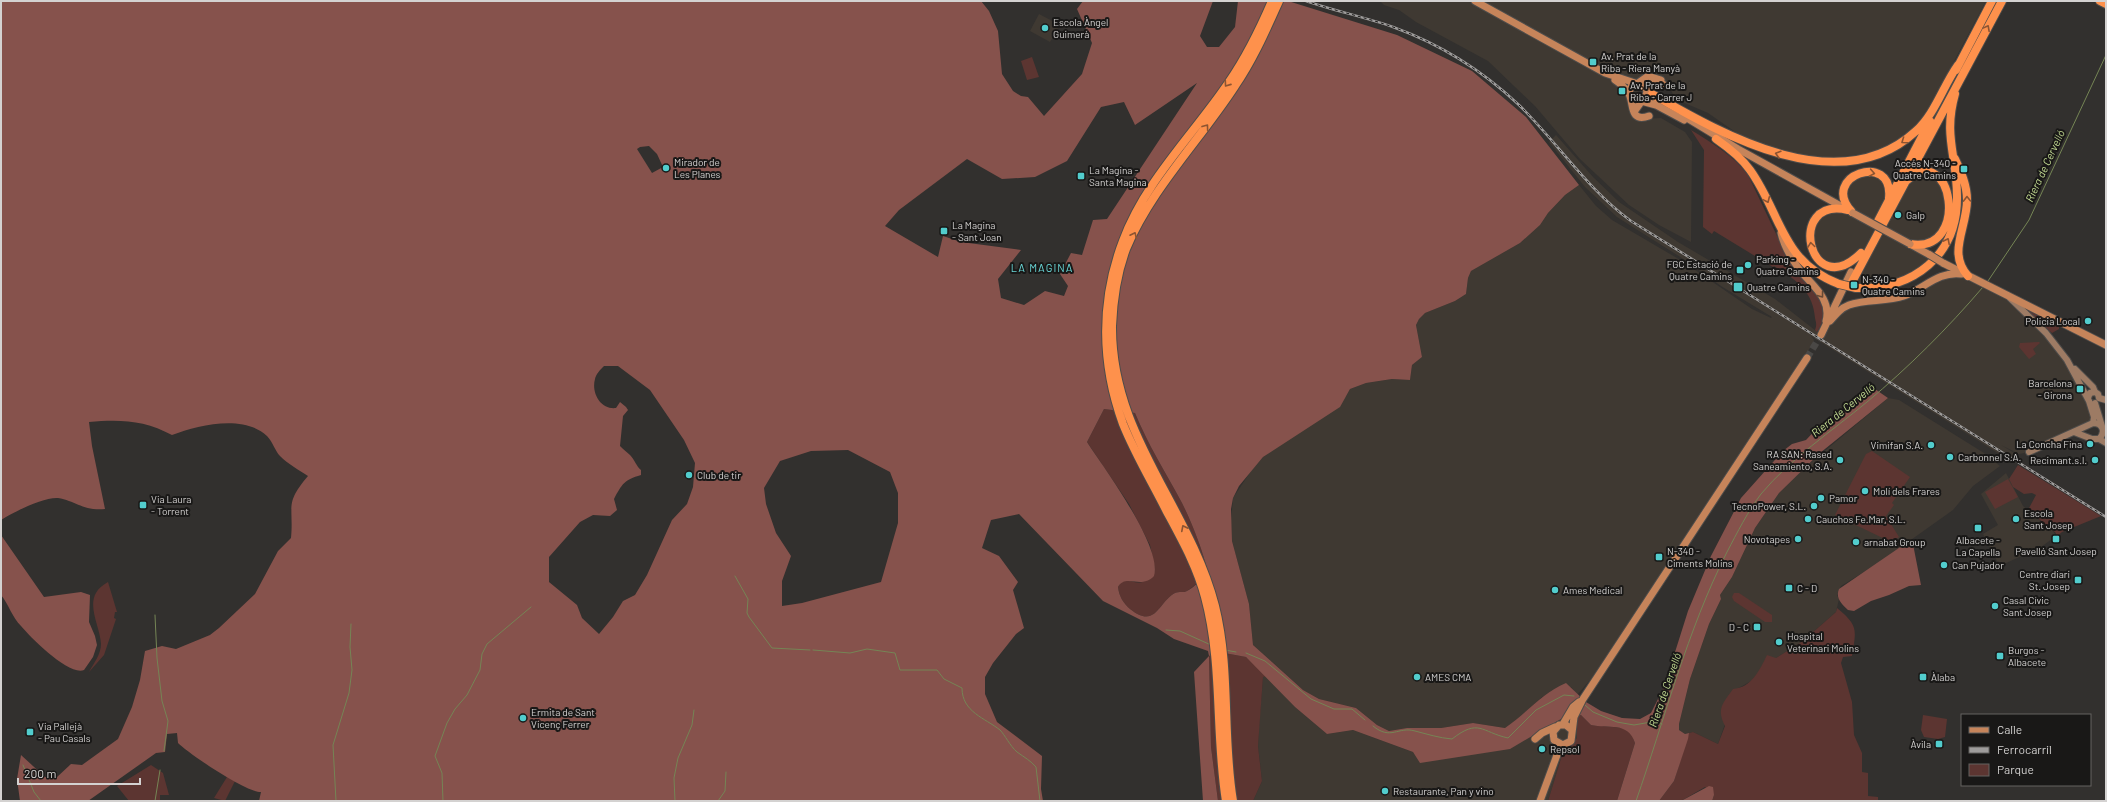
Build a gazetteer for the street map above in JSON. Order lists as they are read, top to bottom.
{
  "districts": ["LA MAGINA"],
  "water": ["Riera de Cervelló"],
  "places": {
    "other": [
      "Escola Àngel Guimerà",
      "Mirador de Les Planes",
      "Galp",
      "Parking - Quatre Camins",
      "Policia Local",
      "La Concha Fina",
      "Vimifan S.A.",
      "Carbonnel S.A.",
      "RA SAN: Rased Saneamiento, S.A.",
      "Recimant.s.l.",
      "Club de tir",
      "Molí dels Frares",
      "Pamor",
      "TecnoPower, S.L.",
      "Cauchos Fe.Mar, S.L.",
      "Escola Sant Josep",
      "Novotapes",
      "arnabat Group",
      "Can Pujador",
      "Ames Medical",
      "Casal Cívic Sant Josep",
      "Hospital Veterinari Molins",
      "AMES CMA",
      "Ermita de Sant Vicenç Ferrer",
      "Repsol",
      "Restaurante, Pan y vino"
    ],
    "transit": [
      "Av. Prat de la Riba - Riera Manyà",
      "Av. Prat de la Riba - Carrer J",
      "Accés N-340 - Quatre Camins",
      "La Magina - Santa Magina",
      "La Magina - Sant Joan",
      "FGC Estació de Quatre Camins",
      "N-340 - Quatre Camins",
      "Quatre Camins",
      "Barcelona - Girona",
      "Via Laura - Torrent",
      "Albacete - La Capella",
      "Pavelló Sant Josep",
      "N-340 - Ciments Molins",
      "Centre diari St. Josep",
      "C - D",
      "D - C",
      "Burgos - Albacete",
      "Àlaba",
      "Via Pallejà - Pau Casals",
      "Àvila"
    ]
  },
  "legend": ["Calle", "Ferrocarril", "Parque"],
  "scale_bar": "200 m"
}
